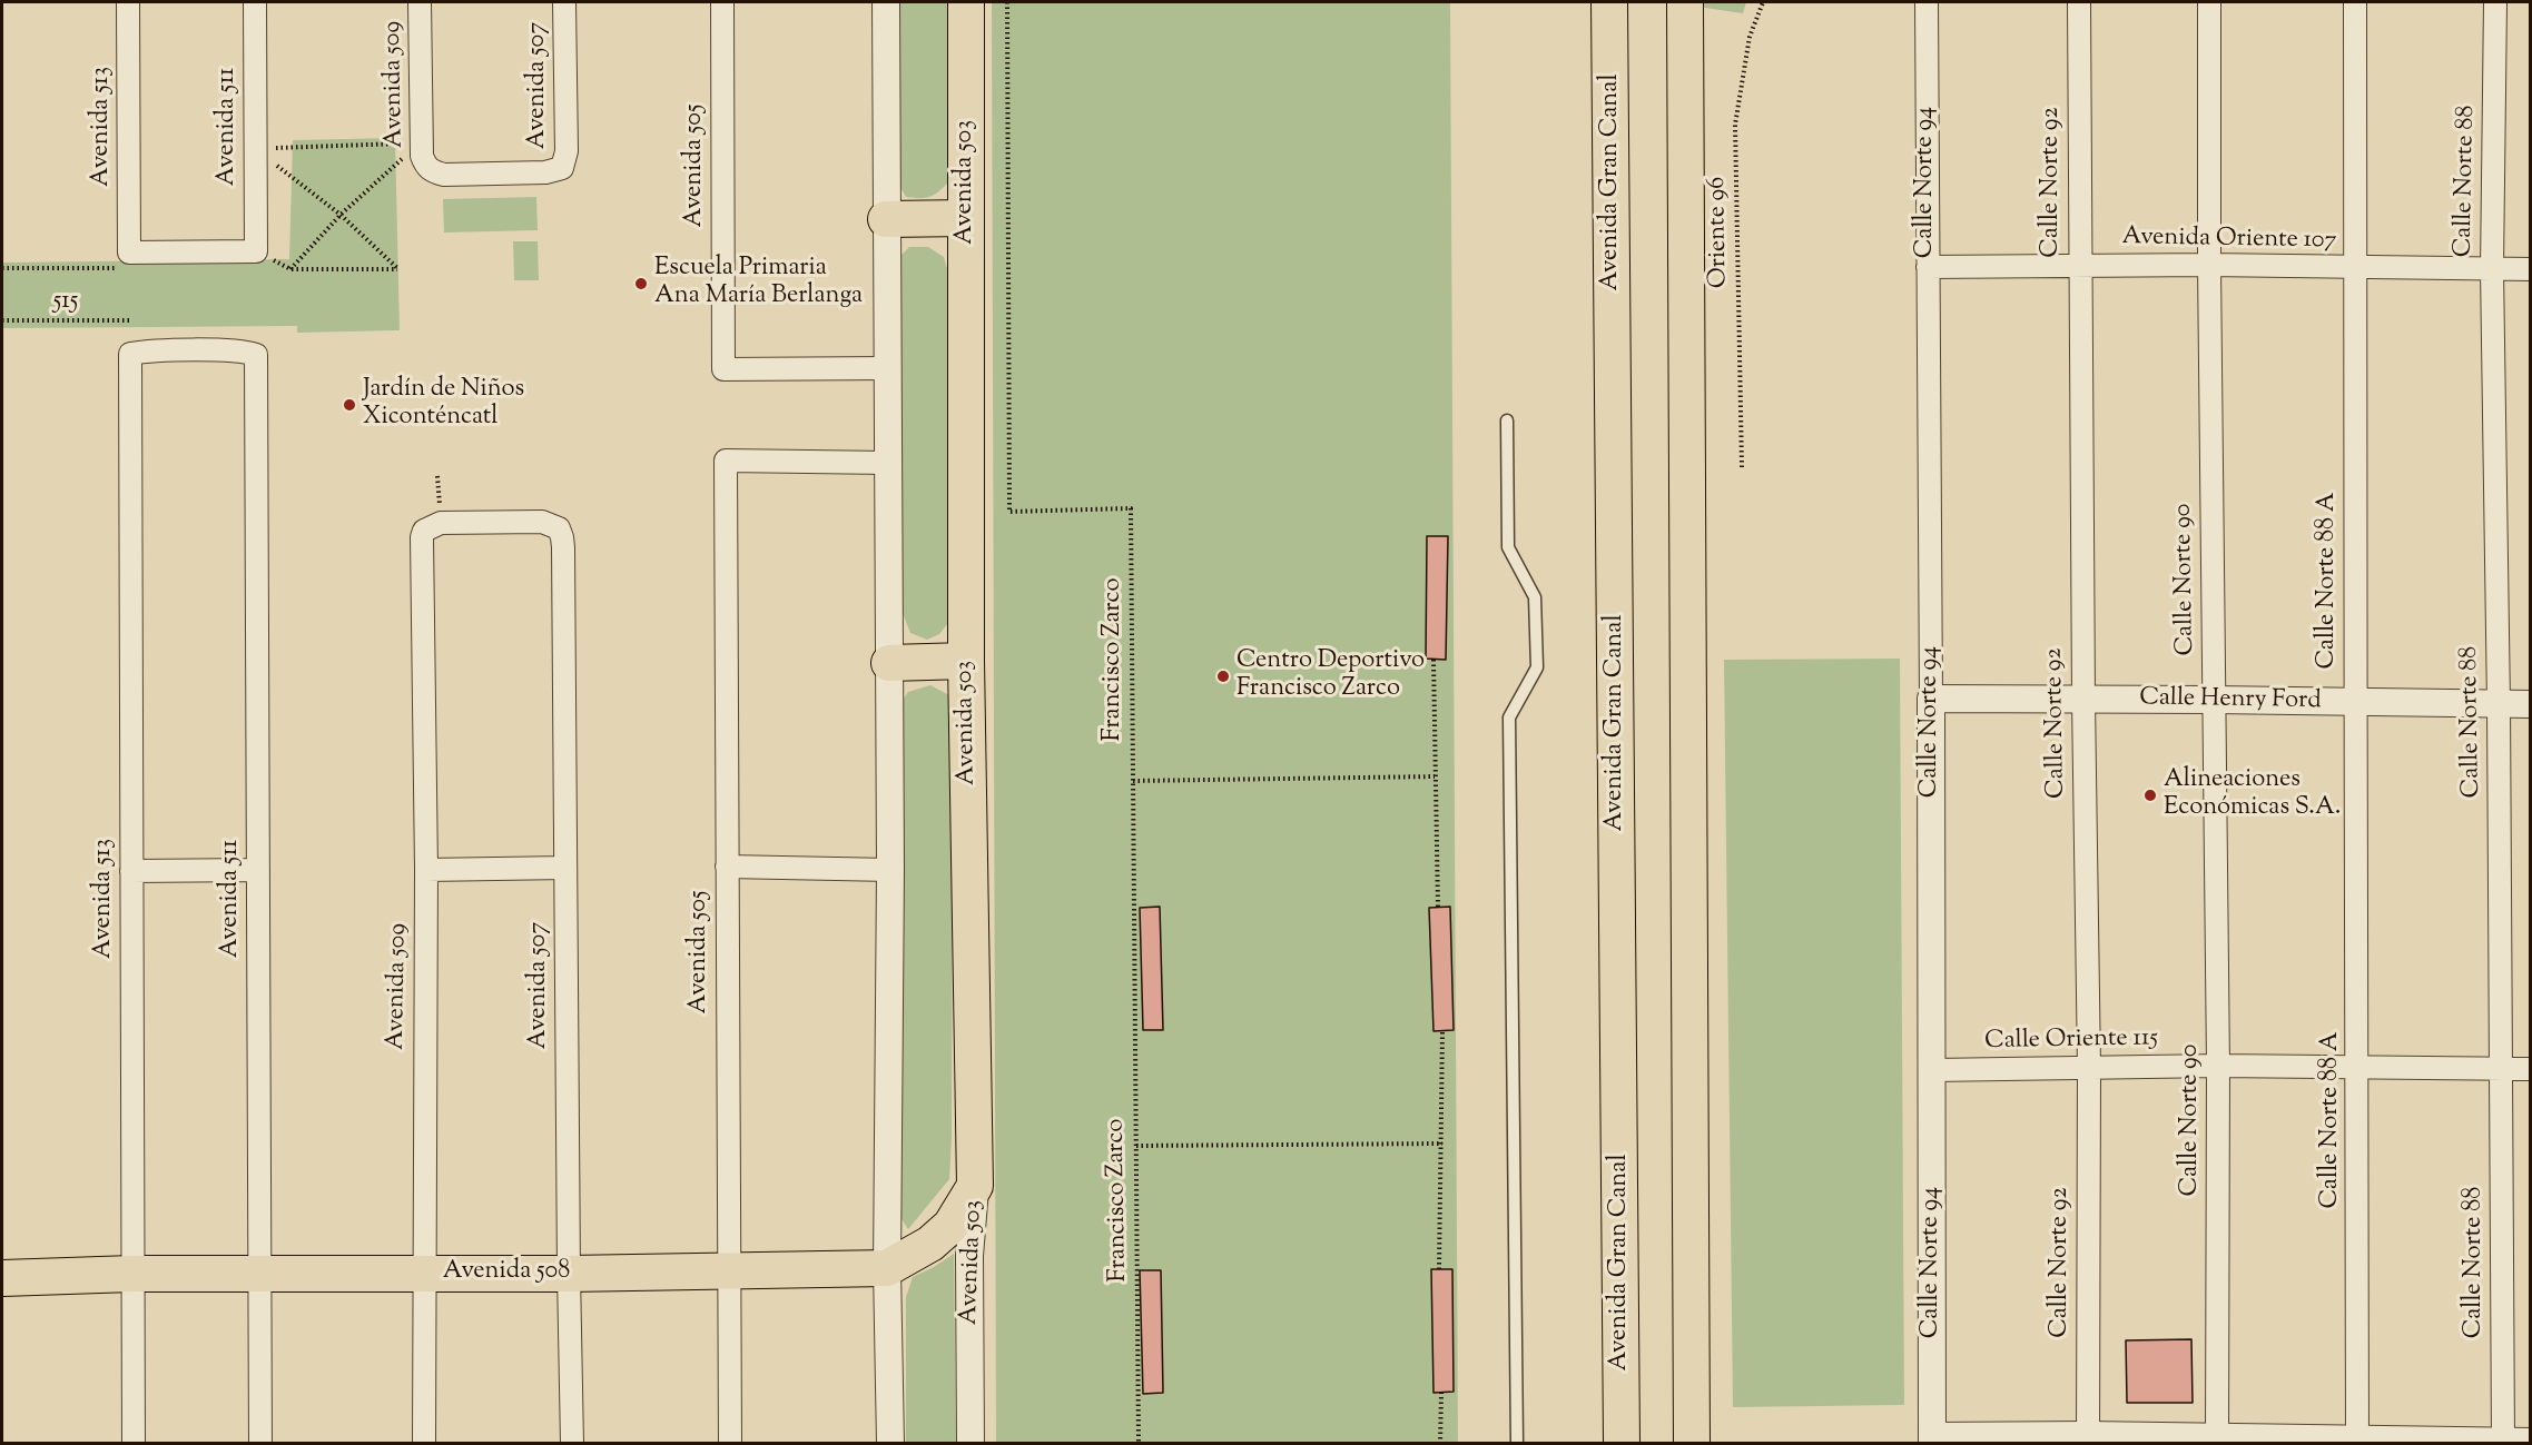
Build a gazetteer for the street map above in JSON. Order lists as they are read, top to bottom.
{
  "streets": {
    "main road": ["Avenida 503", "Avenida Gran Canal", "Avenida 508"],
    "street": [
      "Avenida 509",
      "Avenida 507",
      "Avenida 513",
      "Avenida 511",
      "Avenida 505",
      "Calle Norte 88",
      "Calle Norte 94",
      "Calle Norte 92",
      "Avenida Oriente 107",
      "Calle Norte 90",
      "Calle Norte 88 A",
      "Calle Henry Ford",
      "Calle Oriente 115"
    ],
    "path": ["Oriente 96", "515", "Francisco Zarco"]
  },
  "crossings": [
    ["Avenida 509", "Avenida 507"],
    ["Avenida 509", "Avenida 508"],
    ["Avenida 507", "Avenida 508"],
    ["Avenida 513", "Avenida 511"],
    ["Avenida 513", "515"],
    ["Avenida 513", "Avenida 508"],
    ["Avenida 511", "515"],
    ["Avenida 511", "Avenida 508"],
    ["Avenida 505", "Avenida 508"],
    ["Calle Norte 88", "Avenida Oriente 107"],
    ["Calle Norte 88", "Calle Henry Ford"],
    ["Calle Norte 88", "Calle Oriente 115"],
    ["Avenida 503", "Avenida 508"],
    ["Calle Norte 94", "Avenida Oriente 107"],
    ["Calle Norte 94", "Calle Henry Ford"],
    ["Calle Norte 94", "Calle Oriente 115"],
    ["Calle Norte 92", "Avenida Oriente 107"],
    ["Calle Norte 92", "Calle Henry Ford"],
    ["Calle Norte 92", "Calle Oriente 115"],
    ["Avenida Oriente 107", "Calle Norte 90"],
    ["Avenida Oriente 107", "Calle Norte 88 A"],
    ["Calle Norte 90", "Calle Henry Ford"],
    ["Calle Norte 90", "Calle Oriente 115"],
    ["Calle Norte 88 A", "Calle Henry Ford"],
    ["Calle Norte 88 A", "Calle Oriente 115"]
  ],
  "places": [
    "Escuela Primaria Ana María Berlanga",
    "Jardín de Niños Xiconténcatl",
    "Centro Deportivo Francisco Zarco",
    "Alineaciones Económicas S.A."
  ]
}
